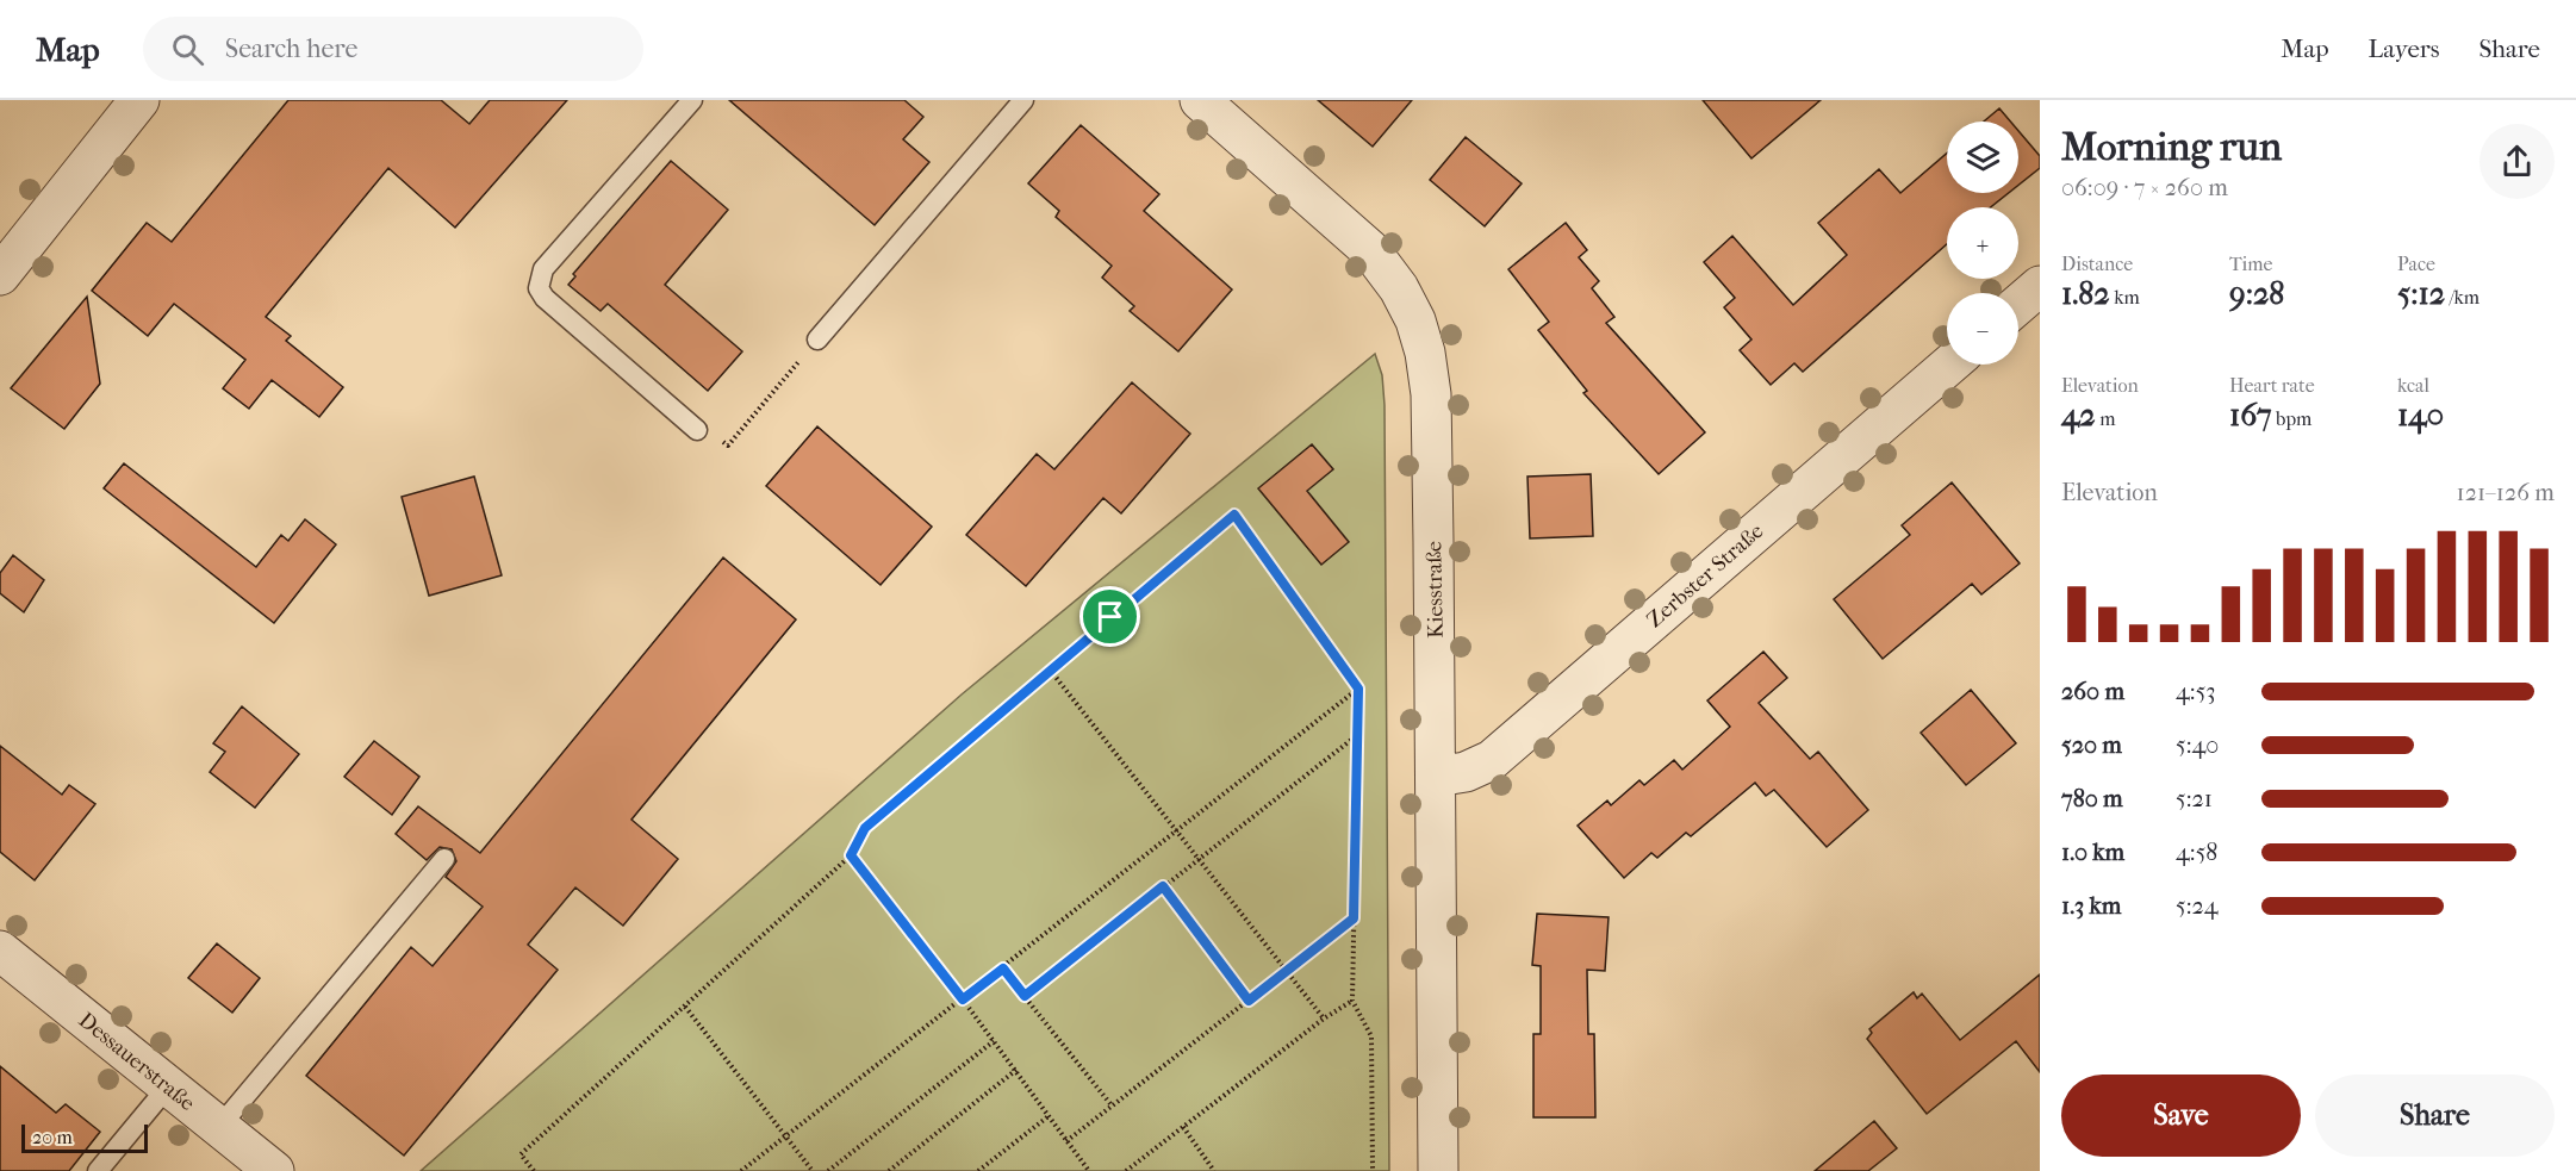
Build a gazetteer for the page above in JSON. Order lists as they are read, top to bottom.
{
  "streets": {
    "street": ["Zerbster Straße", "Kiesstraße", "Dessauerstraße"]
  },
  "crossings": [
    ["Zerbster Straße", "Kiesstraße"]
  ],
  "scale_bar": "20 m",
  "page": {
    "header": "Map",
    "search": "Search here",
    "nav": ["Map", "Layers", "Share"],
    "heading": ["Morning run", "06:09 · 7 × 260 m"],
    "map_buttons": ["+", "−"],
    "stats": [
      ["Distance", "1.82 km"],
      ["Time", "9:28"],
      ["Pace", "5:12 /km"],
      ["Elevation", "42 m"],
      ["Heart rate", "167 bpm"],
      ["kcal", "140"]
    ],
    "chart": ["Elevation", "121–126 m"],
    "list": [
      {
        "name": "260 m",
        "note": "4:53"
      },
      {
        "name": "520 m",
        "note": "5:40"
      },
      {
        "name": "780 m",
        "note": "5:21"
      },
      {
        "name": "1.0 km",
        "note": "4:58"
      },
      {
        "name": "1.3 km",
        "note": "5:24"
      }
    ],
    "buttons": ["Save", "Share"],
    "scale": "20 m"
  }
}
